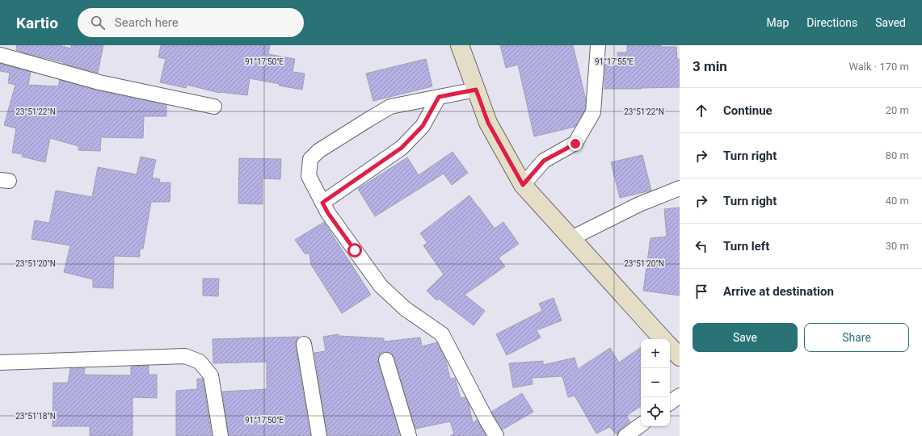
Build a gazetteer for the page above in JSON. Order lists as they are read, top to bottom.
{
  "page": {
    "header": "Kartio",
    "search": "Search here",
    "nav": ["Map", "Directions", "Saved"],
    "heading": ["3 min", "Walk · 170 m"],
    "list": [
      ["Continue", "20 m"],
      ["Turn right", "80 m"],
      ["Turn right", "40 m"],
      ["Turn left", "30 m"],
      "Arrive at destination"
    ],
    "buttons": ["Save", "Share"],
    "map_buttons": ["+", "−"]
  },
  "coordinates": [
    "91°17'50\"E",
    "91°17'55\"E",
    "23°51'22\"N",
    "23°51'20\"N",
    "23°51'18\"N"
  ]
}
